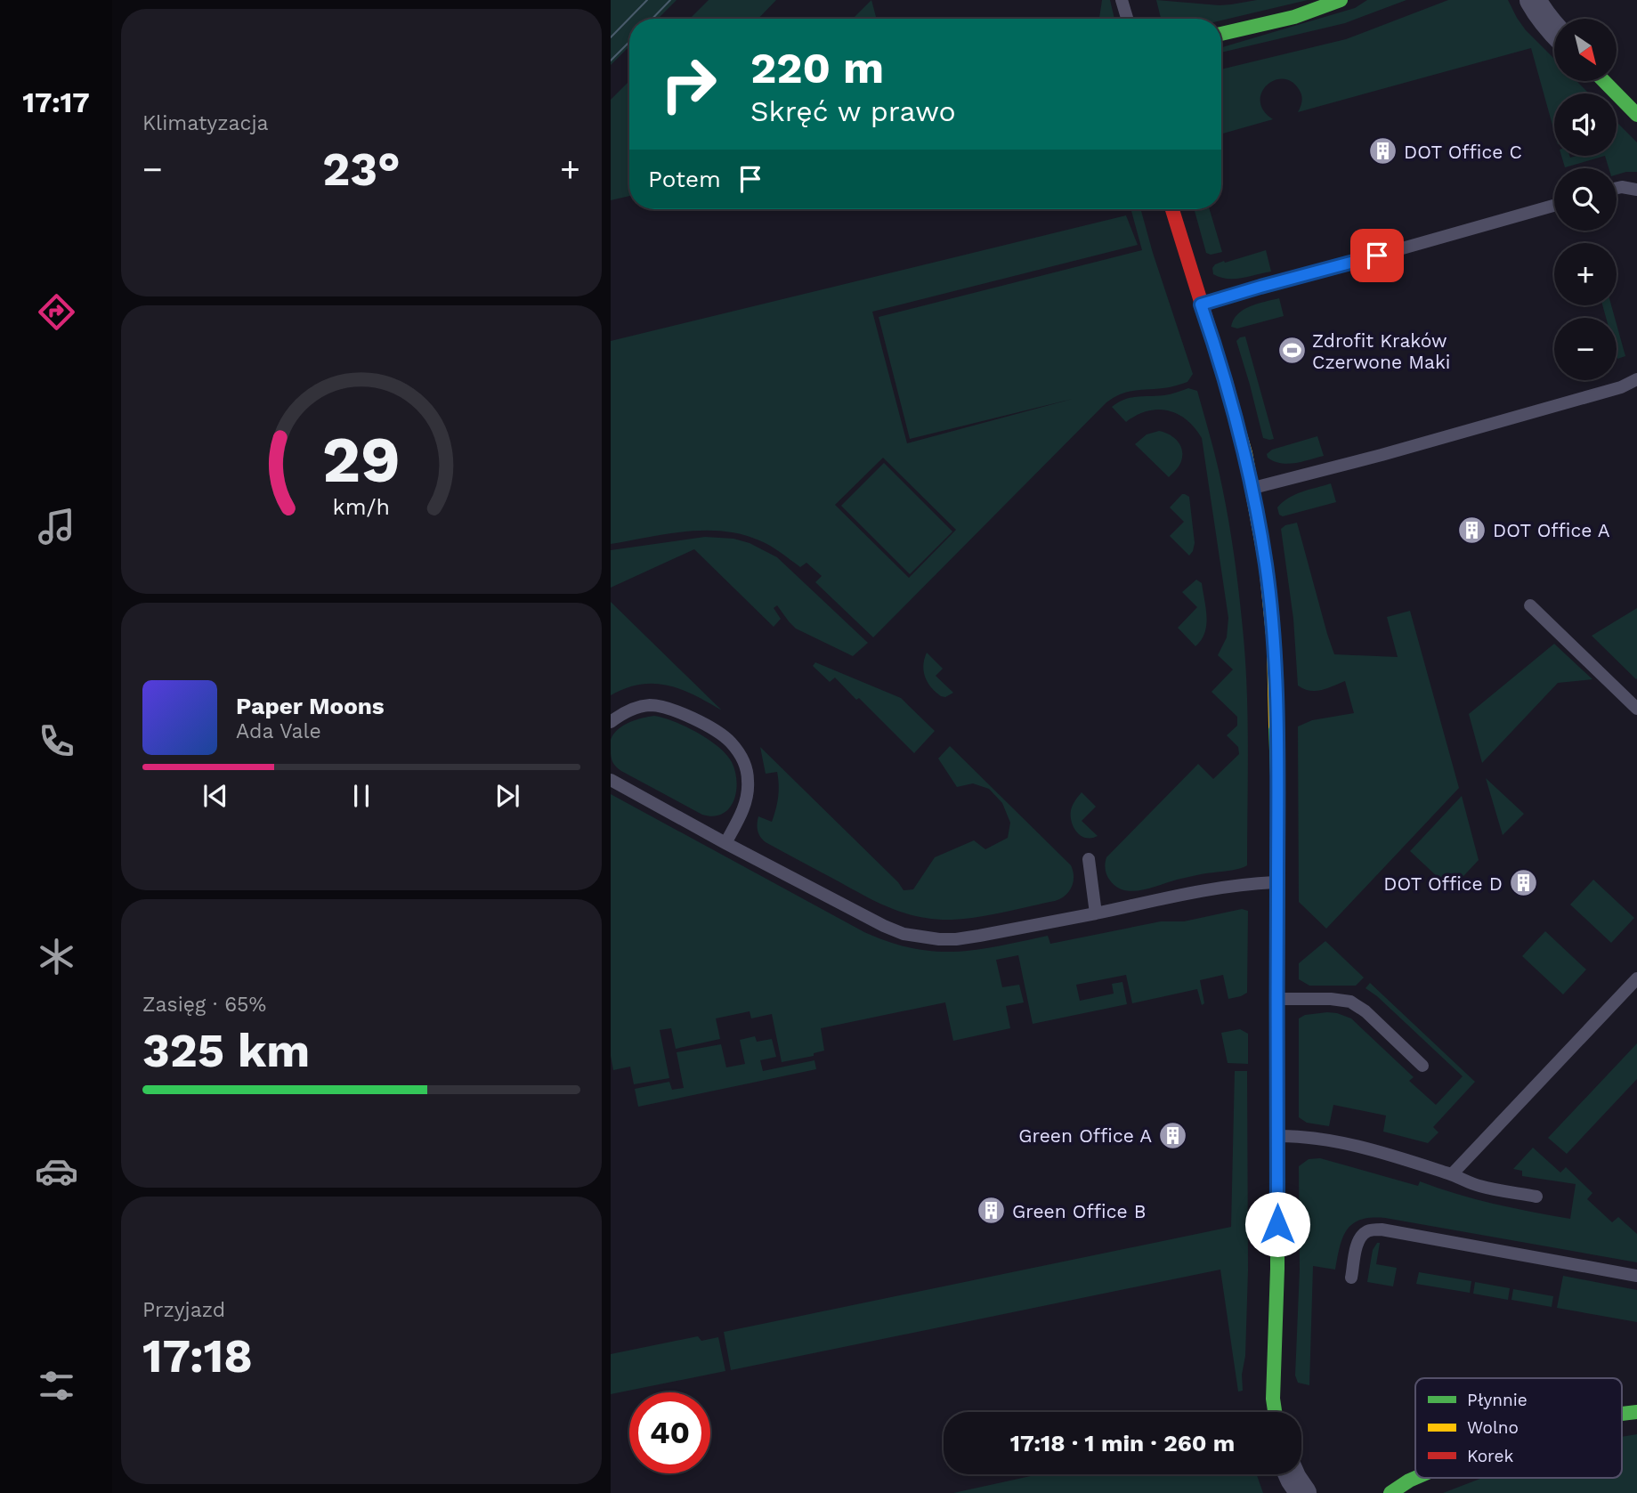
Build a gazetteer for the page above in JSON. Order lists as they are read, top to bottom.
{
  "places": {
    "building": [
      "DOT Office C",
      "DOT Office A",
      "DOT Office D",
      "Green Office A",
      "Green Office B"
    ],
    "sports": ["Zdrofit Kraków Czerwone Maki"]
  },
  "legend": ["Płynnie", "Wolno", "Korek"],
  "north": "bottom right",
  "page": {
    "tabs": "17:17",
    "tile": [
      "Klimatyzacja",
      ["Zasięg · 65%", "325 km"],
      ["Przyjazd", "17:18"]
    ],
    "map_buttons": ["+", "−"],
    "turn": ["220 m", "Skręć w prawo"],
    "heat": ["−", "23°", "+"],
    "then": "Potem",
    "song": ["Paper Moons", "Ada Vale"],
    "limit": "40",
    "trip": "17:18 · 1 min · 260 m",
    "gauge": ["29", "km/h"]
  }
}
